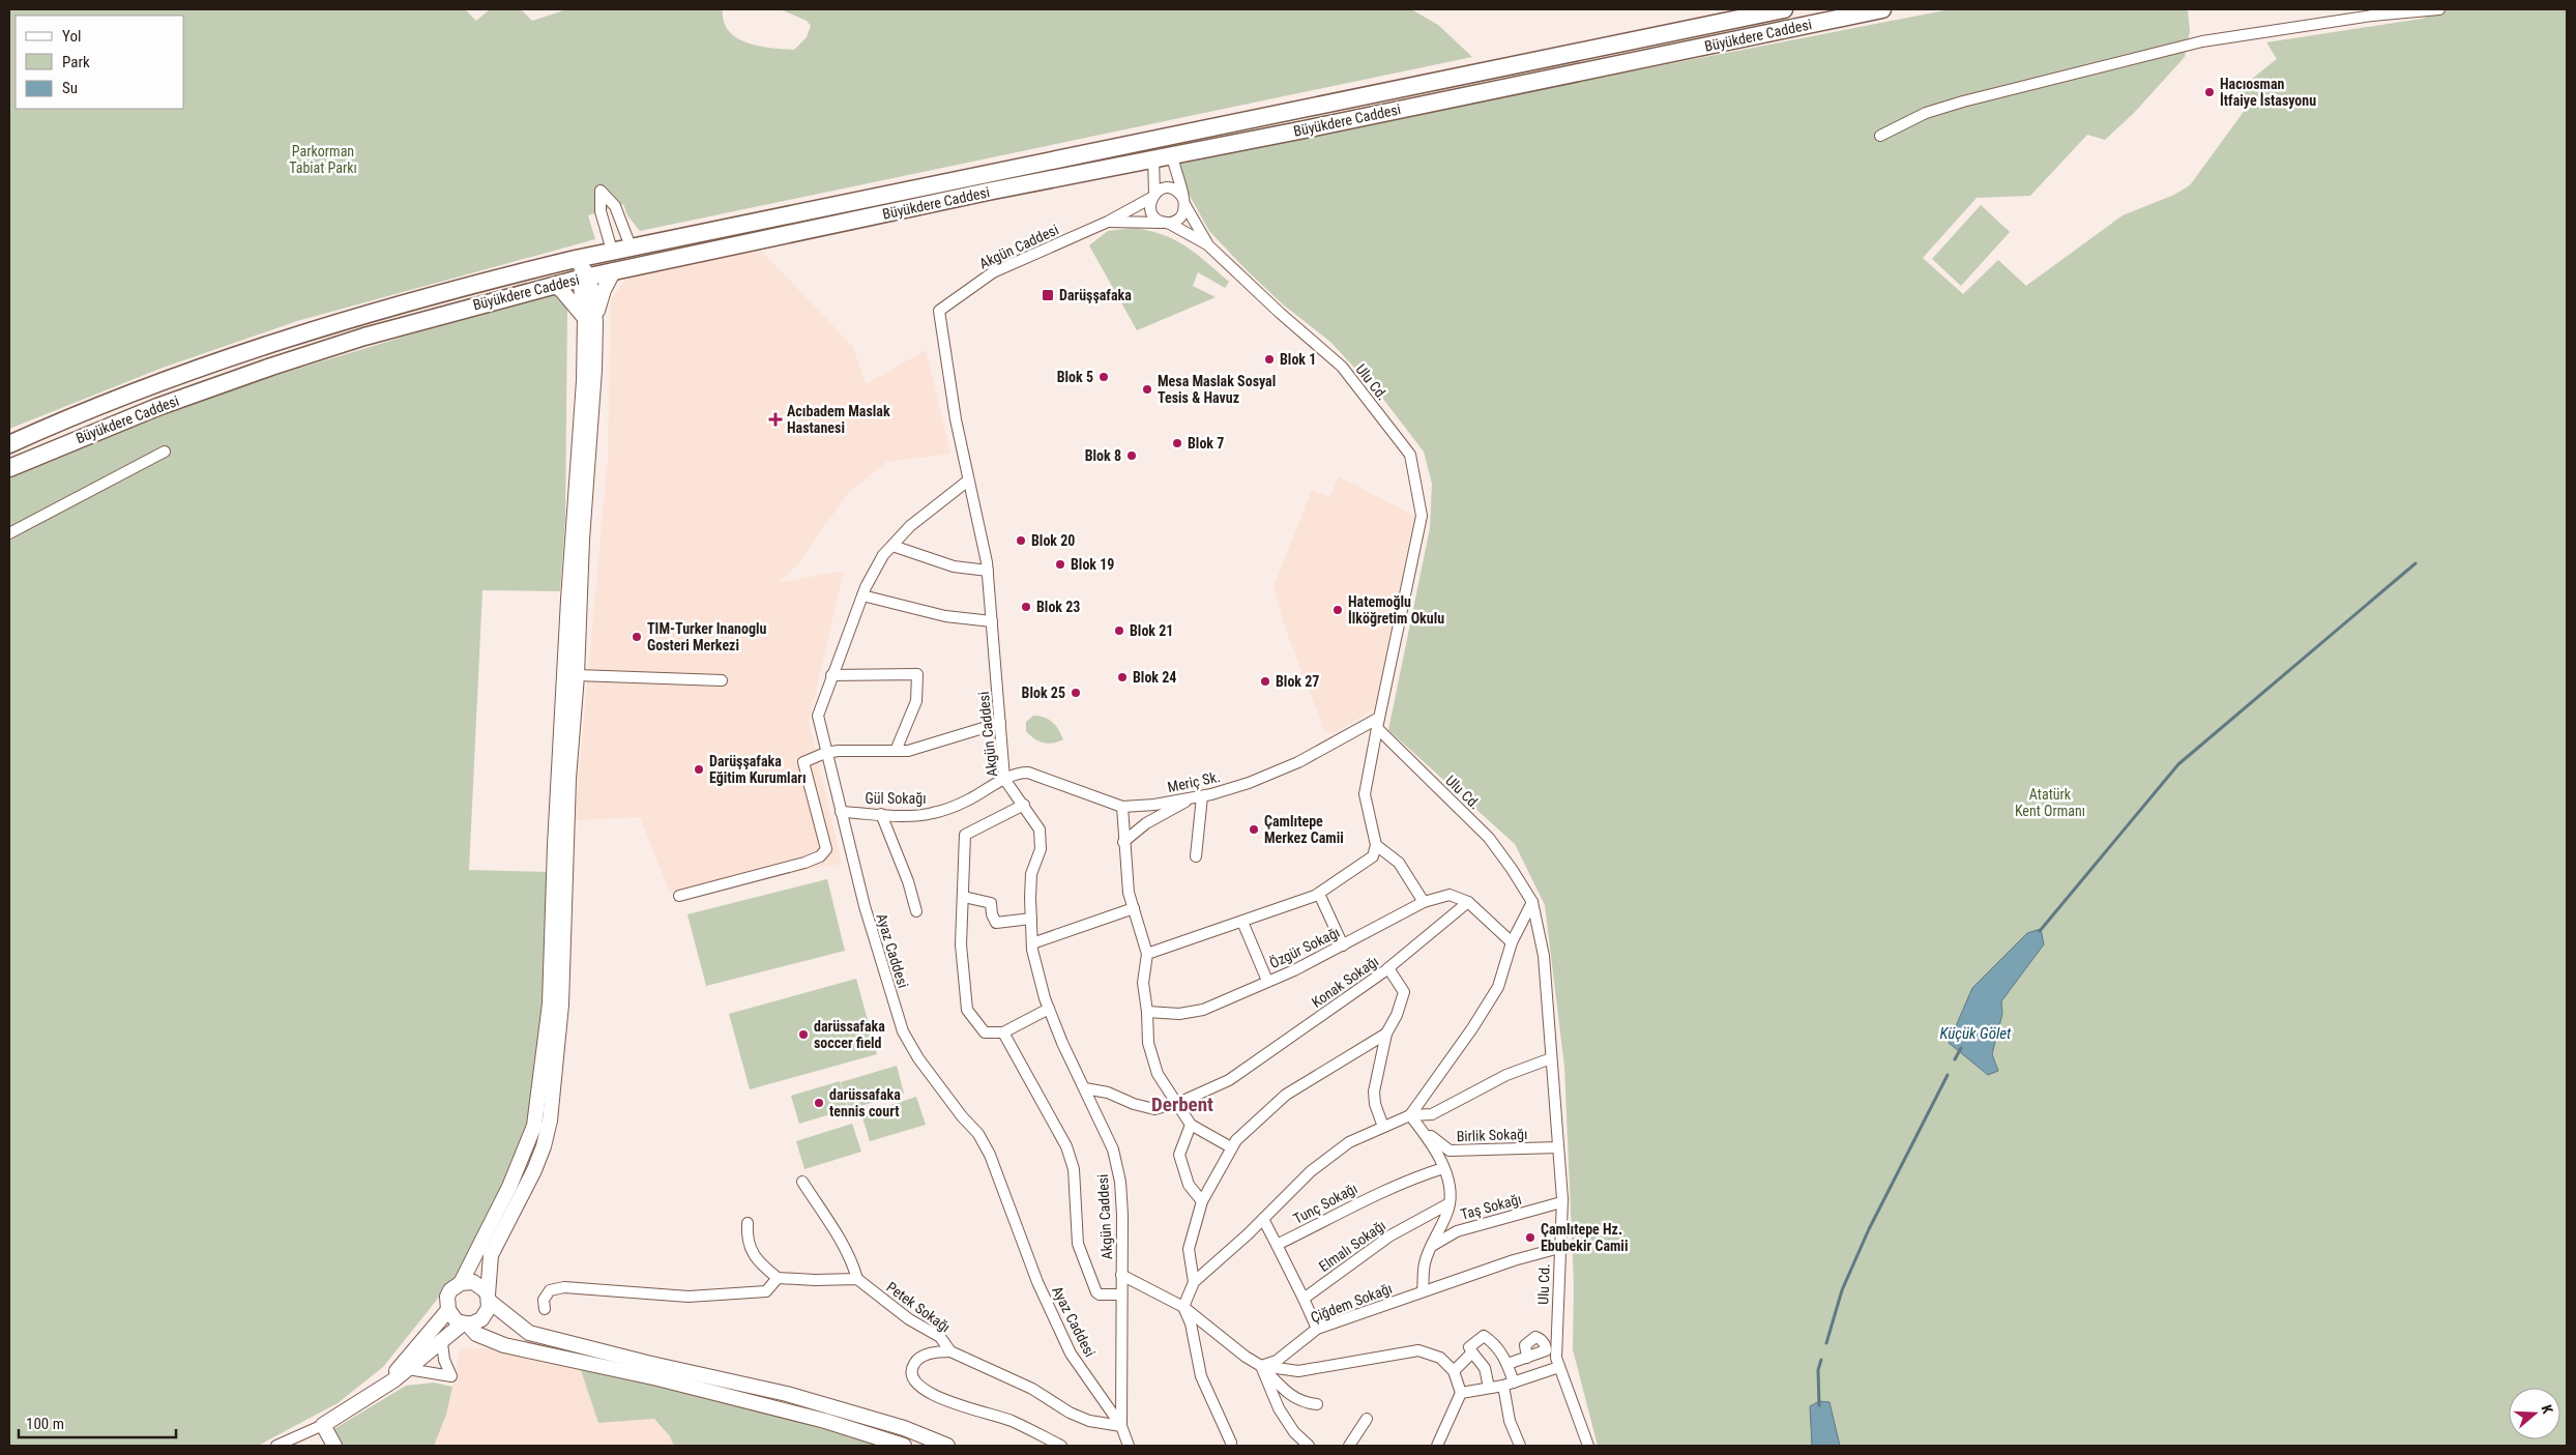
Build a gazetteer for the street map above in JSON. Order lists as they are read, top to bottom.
{
  "streets": {
    "main road": ["Büyükdere Caddesi"],
    "street": [
      "Akgün Caddesi",
      "Ulu Cd.",
      "Meriç Sk.",
      "Gül Sokağı",
      "Özgür Sokağı",
      "Ayaz Caddesi",
      "Konak Sokağı",
      "Birlik Sokağı",
      "Tunç Sokağı",
      "Taş Sokağı",
      "Elmalı Sokağı",
      "Çiğdem Sokağı",
      "Petek Sokağı"
    ]
  },
  "crossings": [
    ["Büyükdere Caddesi", "Ulu Cd."],
    ["Akgün Caddesi", "Ulu Cd."],
    ["Akgün Caddesi", "Meriç Sk."],
    ["Akgün Caddesi", "Gül Sokağı"],
    ["Akgün Caddesi", "Ayaz Caddesi"],
    ["Akgün Caddesi", "Konak Sokağı"],
    ["Akgün Caddesi", "Petek Sokağı"],
    ["Ulu Cd.", "Meriç Sk."],
    ["Ulu Cd.", "Birlik Sokağı"],
    ["Ulu Cd.", "Taş Sokağı"],
    ["Ulu Cd.", "Çiğdem Sokağı"],
    ["Meriç Sk.", "Gül Sokağı"],
    ["Gül Sokağı", "Ayaz Caddesi"],
    ["Özgür Sokağı", "Konak Sokağı"],
    ["Ayaz Caddesi", "Petek Sokağı"]
  ],
  "districts": ["Derbent"],
  "water": ["Küçük Gölet"],
  "parks": ["Parkorman Tabiat Parkı", "Atatürk Kent Ormanı"],
  "places": {
    "other": [
      "Hacıosman İtfaiye İstasyonu",
      "Blok 1",
      "Blok 5",
      "Mesa Maslak Sosyal Tesis & Havuz",
      "Blok 7",
      "Blok 8",
      "Blok 20",
      "Blok 19",
      "Blok 23",
      "Hatemoğlu İlköğretim Okulu",
      "Blok 21",
      "TIM-Turker Inanoglu Gosteri Merkezi",
      "Blok 24",
      "Blok 27",
      "Blok 25",
      "Darüşşafaka Eğitim Kurumları",
      "Çamlıtepe Merkez Camii",
      "darüssafaka soccer field",
      "darüssafaka tennis court",
      "Çamlıtepe Hz. Ebubekir Camii"
    ],
    "transit": ["Darüşşafaka"],
    "health": ["Acıbadem Maslak Hastanesi"]
  },
  "legend": ["Yol", "Park", "Su"],
  "scale_bar": "100 m",
  "north": "right"
}
